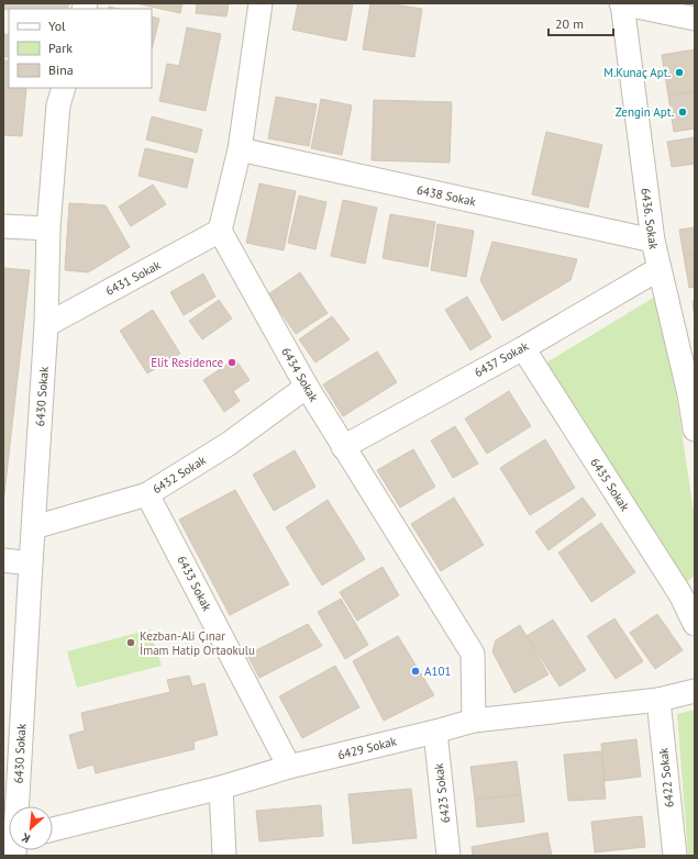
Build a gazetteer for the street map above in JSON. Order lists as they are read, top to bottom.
{
  "streets": {
    "street": [
      "6438 Sokak",
      "6436. Sokak",
      "6431 Sokak",
      "6437 Sokak",
      "6434 Sokak",
      "6430 Sokak",
      "6432 Sokak",
      "6435 Sokak",
      "6433 Sokak",
      "6429 Sokak",
      "6422 Sokak",
      "6423 Sokak"
    ]
  },
  "crossings": [
    ["6438 Sokak", "6436. Sokak"],
    ["6436. Sokak", "6437 Sokak"],
    ["6431 Sokak", "6434 Sokak"],
    ["6431 Sokak", "6430 Sokak"],
    ["6437 Sokak", "6434 Sokak"],
    ["6437 Sokak", "6435 Sokak"],
    ["6434 Sokak", "6432 Sokak"],
    ["6434 Sokak", "6429 Sokak"],
    ["6430 Sokak", "6432 Sokak"],
    ["6432 Sokak", "6433 Sokak"],
    ["6433 Sokak", "6429 Sokak"],
    ["6429 Sokak", "6422 Sokak"],
    ["6429 Sokak", "6423 Sokak"]
  ],
  "places": [
    "M.Kunaç Apt.",
    "Zengin Apt.",
    "Elit Residence",
    "Kezban-Ali Çınar İmam Hatip Ortaokulu",
    "A101"
  ],
  "legend": ["Yol", "Park", "Bina"],
  "scale_bar": "20 m",
  "north": "bottom left"
}
